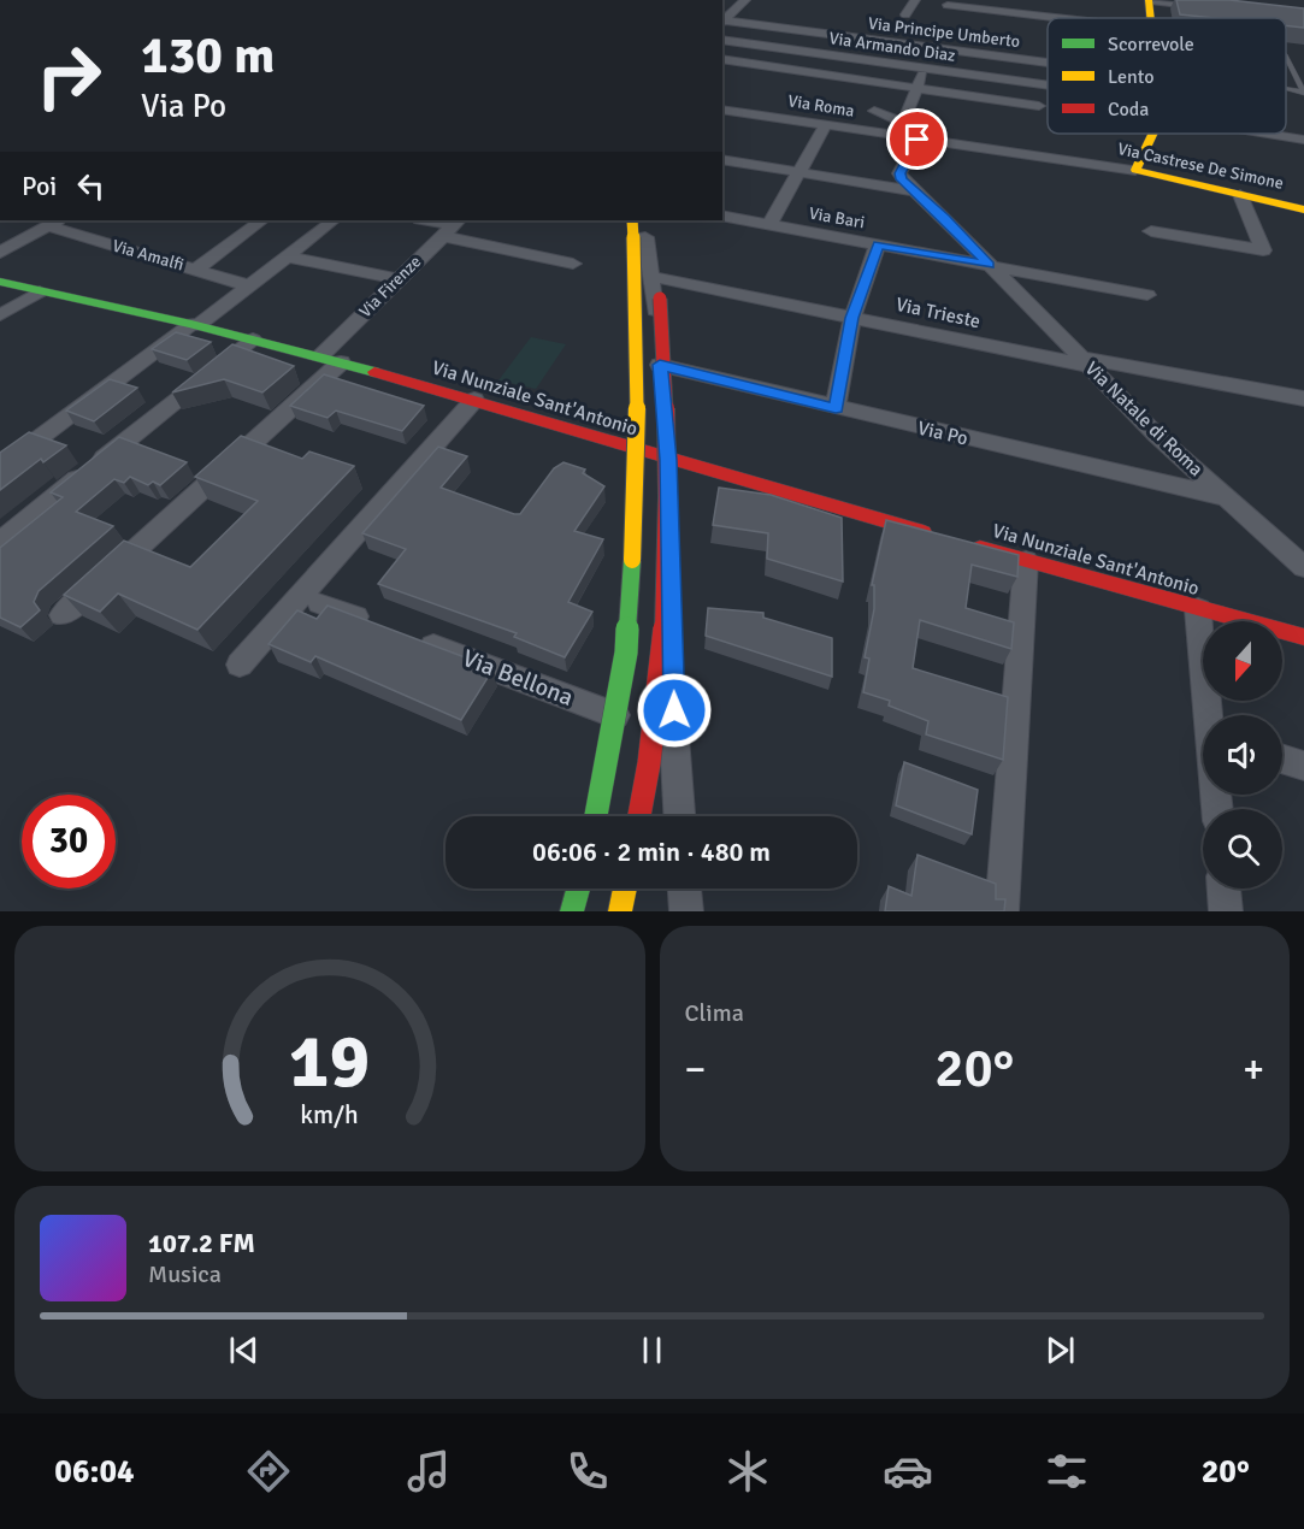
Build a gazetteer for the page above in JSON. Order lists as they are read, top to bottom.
{
  "streets": {
    "main road": ["Via Castrese De Simone", "Via Nunziale Sant'Antonio"],
    "street": [
      "Via Principe Umberto",
      "Via Armando Diaz",
      "Via Roma",
      "Via Bari",
      "Via Amalfi",
      "Via Firenze",
      "Via Trieste",
      "Via Natale di Roma",
      "Via Po",
      "Via Bellona"
    ]
  },
  "crossings": [
    ["Via Roma", "Via Castrese De Simone"],
    ["Via Bari", "Via Natale di Roma"],
    ["Via Firenze", "Via Nunziale Sant'Antonio"],
    ["Via Trieste", "Via Natale di Roma"],
    ["Via Natale di Roma", "Via Po"]
  ],
  "legend": ["Scorrevole", "Lento", "Coda"],
  "north": "bottom",
  "page": {
    "turn": ["130 m", "Via Po"],
    "then": "Poi",
    "limit": "30",
    "trip": "06:06 · 2 min · 480 m",
    "tile": "Clima",
    "heat": ["−", "20°", "+"],
    "song": ["107.2 FM", "Musica"],
    "tabs": ["06:04", "20°"],
    "gauge": ["19", "km/h"]
  }
}
